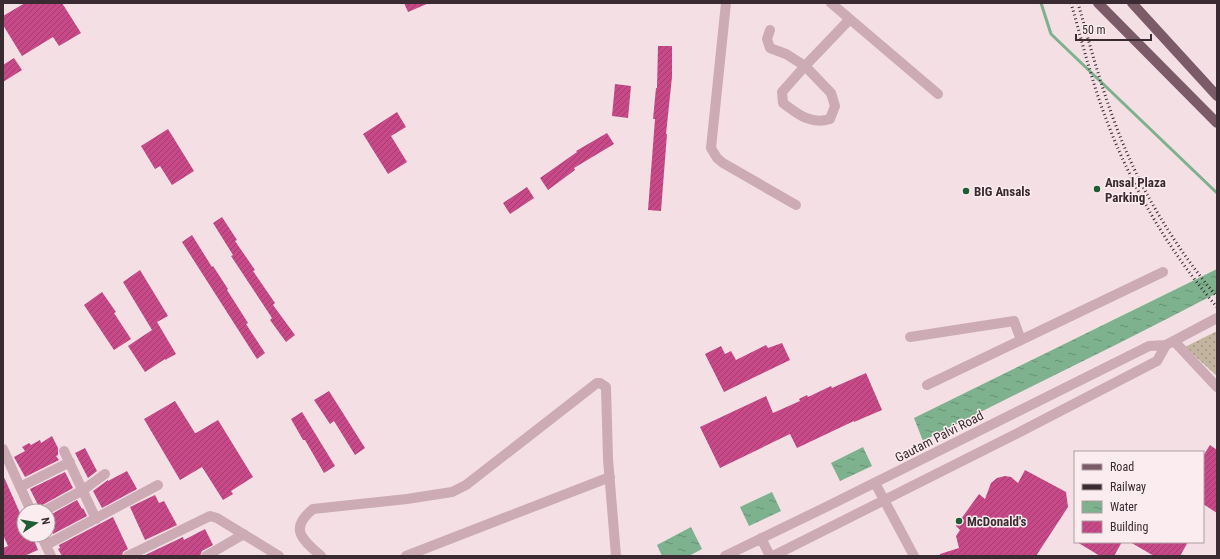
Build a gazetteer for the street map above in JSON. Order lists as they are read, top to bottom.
{
  "streets": {
    "street": ["Gautam Palvi Road"]
  },
  "places": ["Ansal Plaza Parking", "BIG Ansals", "McDonald's"],
  "legend": [
    "Road",
    "Railway",
    "Water",
    "Building"
  ],
  "scale_bar": "50 m",
  "north": "right"
}
